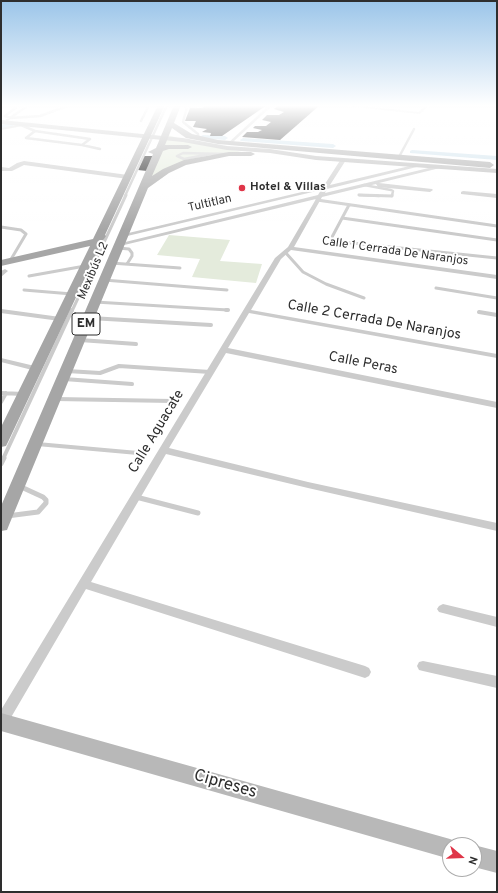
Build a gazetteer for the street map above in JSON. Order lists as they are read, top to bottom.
{
  "streets": {
    "main road": ["EM"],
    "street": [
      "Tultitlan",
      "Calle 1 Cerrada De Naranjos",
      "Calle 2 Cerrada De Naranjos",
      "Calle Peras",
      "Calle Aguacate",
      "Cipreses"
    ],
    "lane": ["Mexibús L2"]
  },
  "crossings": [
    ["Tultitlan", "EM"],
    ["Tultitlan", "Calle Aguacate"],
    ["Calle 1 Cerrada De Naranjos", "Calle Aguacate"],
    ["Mexibús L2", "EM"],
    ["Calle 2 Cerrada De Naranjos", "Calle Aguacate"],
    ["Calle Peras", "Calle Aguacate"],
    ["Calle Aguacate", "Cipreses"]
  ],
  "places": ["Hotel & Villas"],
  "north": "right"
}
